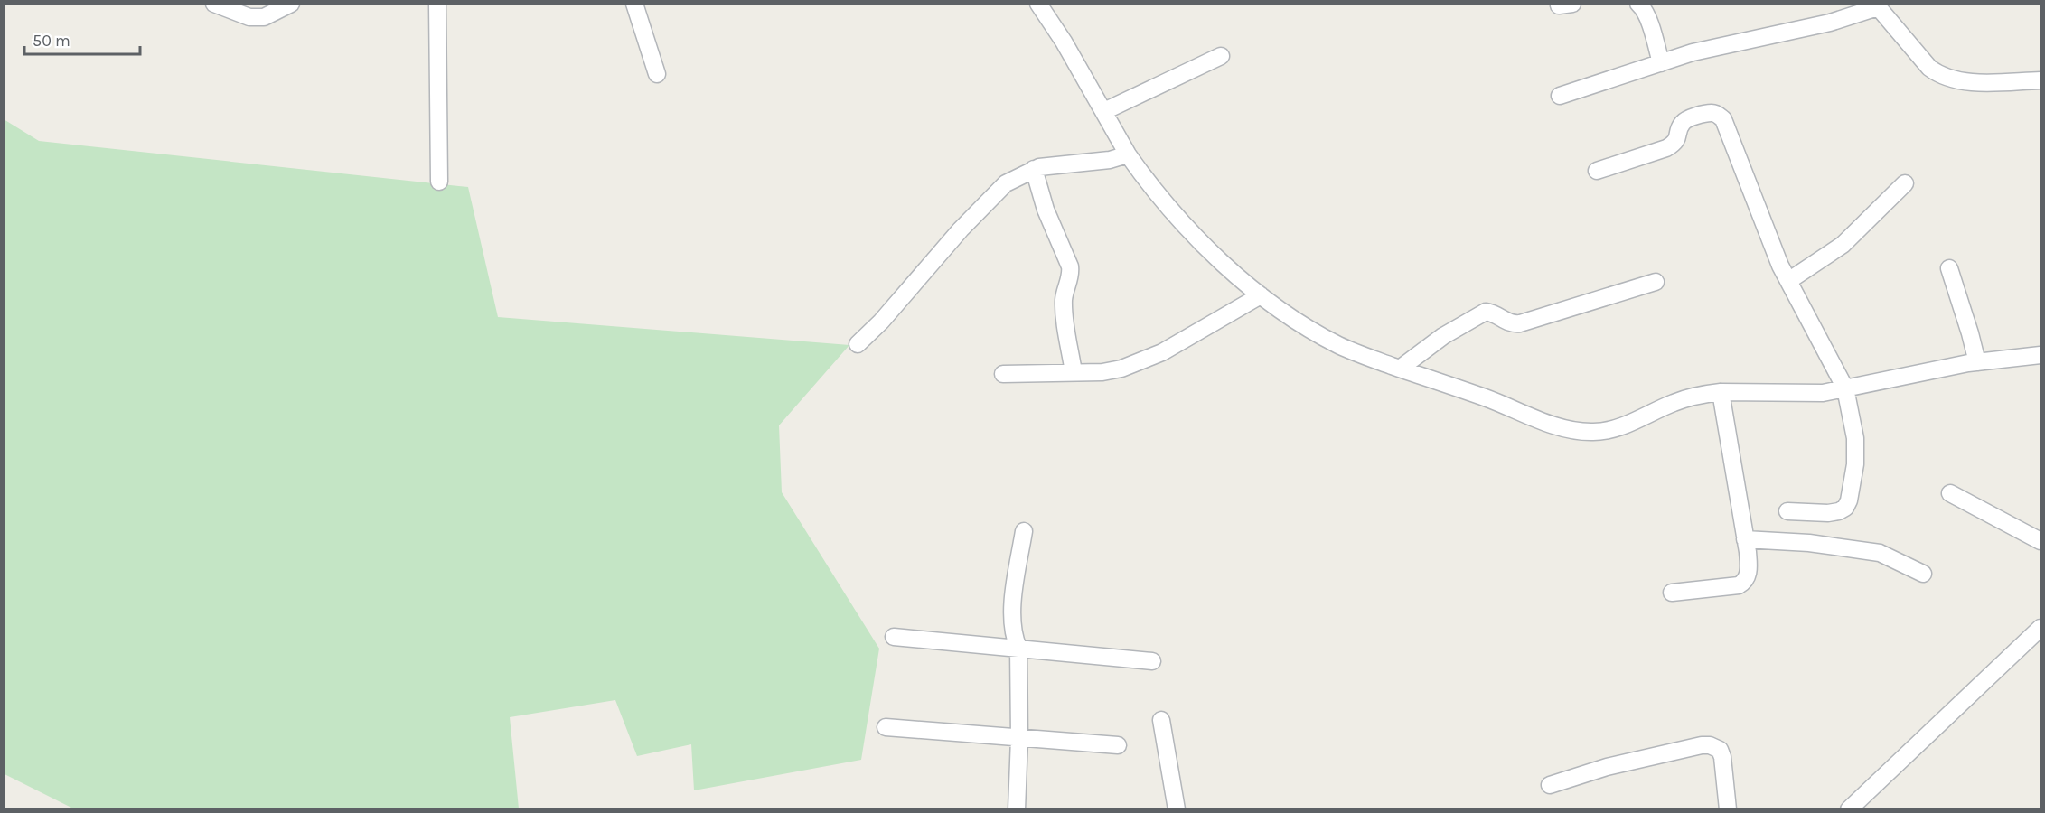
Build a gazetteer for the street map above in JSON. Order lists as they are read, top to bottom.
{
  "scale_bar": "50 m"
}
